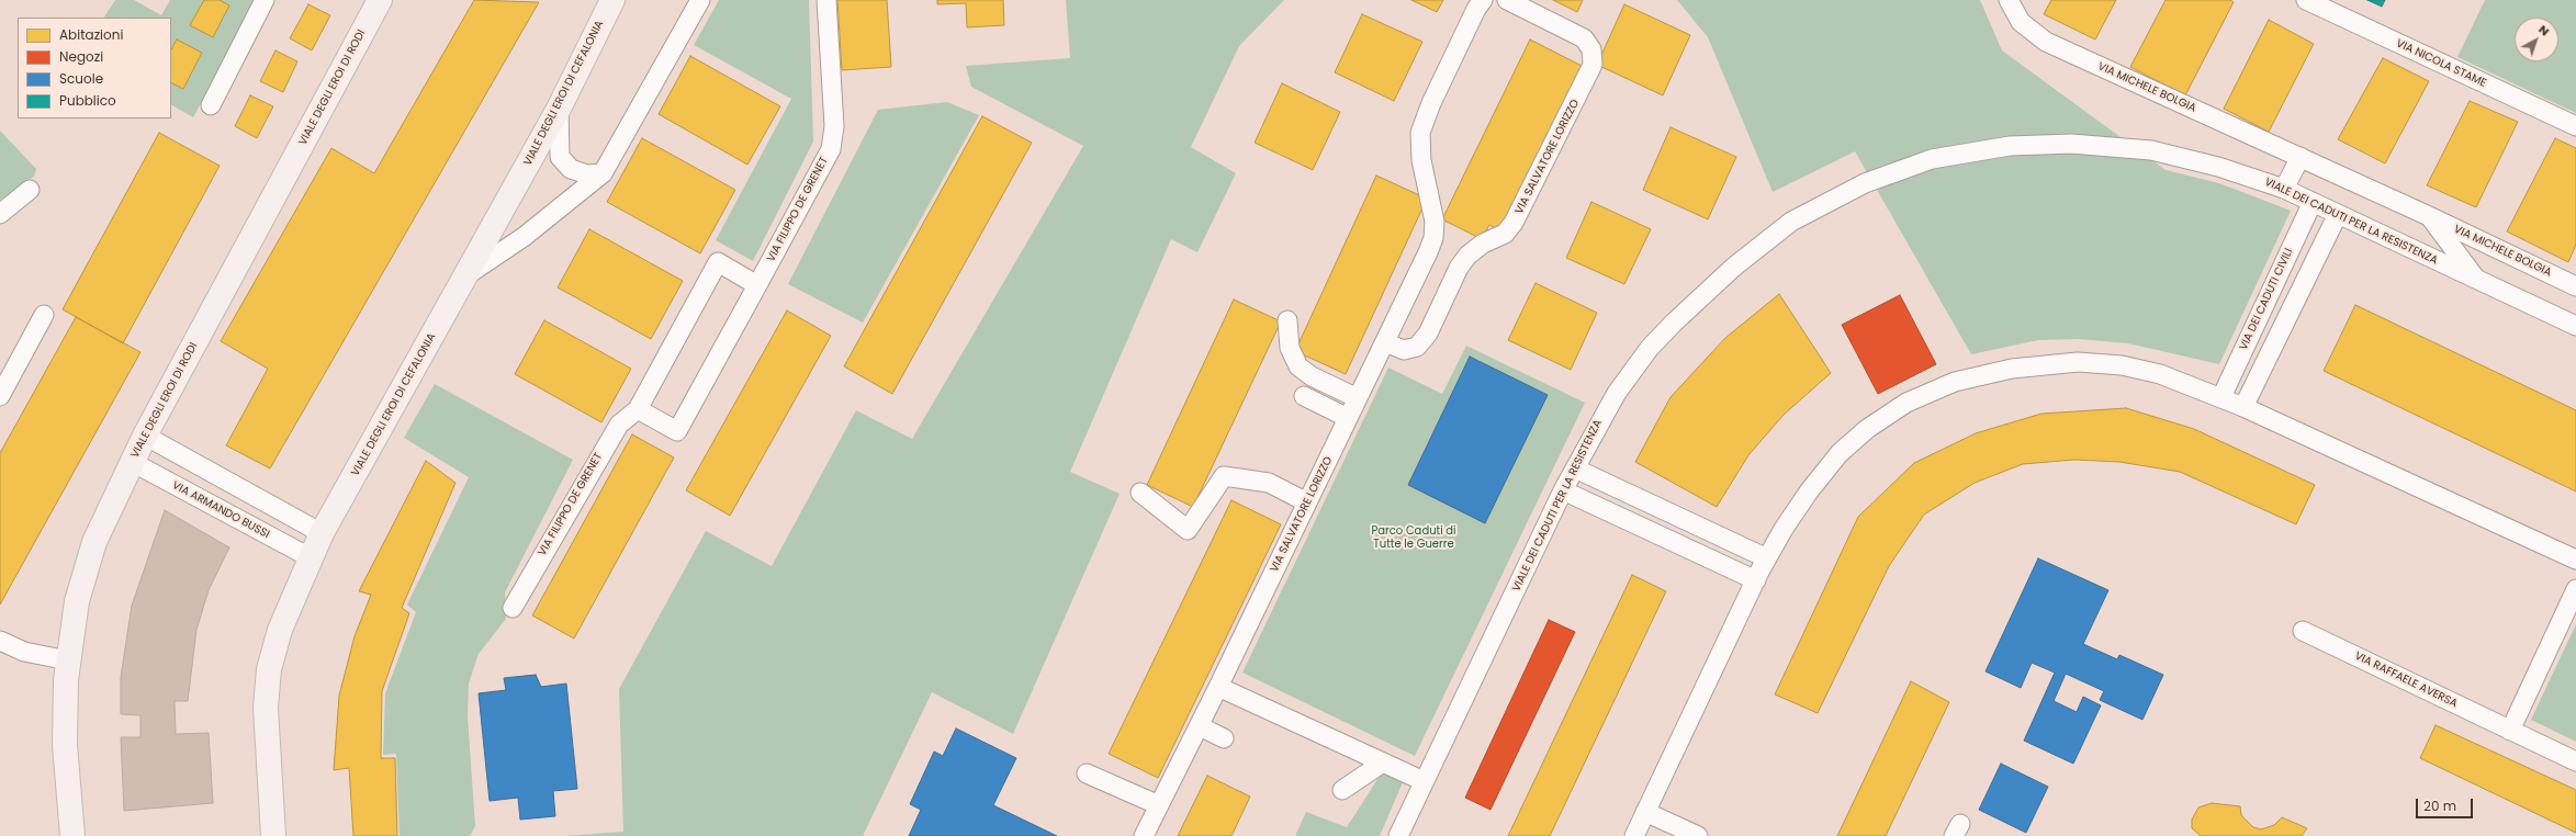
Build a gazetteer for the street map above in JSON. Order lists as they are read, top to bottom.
{
  "streets": {
    "main road": ["VIALE DEGLI EROI DI RODI", "VIALE DEGLI EROI DI CEFALONIA"],
    "street": [
      "VIA NICOLA STAME",
      "VIA MICHELE BOLGIA",
      "VIA SALVATORE LORIZZO",
      "VIA FILIPPO DE GRENET",
      "VIALE DEI CADUTI PER LA RESISTENZA",
      "VIA DEI CADUTI CIVILI",
      "VIA ARMANDO BUSSI",
      "VIA RAFFAELE AVERSA"
    ]
  },
  "crossings": [
    ["VIALE DEGLI EROI DI RODI", "VIA ARMANDO BUSSI"],
    ["VIA MICHELE BOLGIA", "VIALE DEI CADUTI PER LA RESISTENZA"],
    ["VIALE DEGLI EROI DI CEFALONIA", "VIA ARMANDO BUSSI"],
    ["VIALE DEI CADUTI PER LA RESISTENZA", "VIA DEI CADUTI CIVILI"]
  ],
  "parks": ["Parco Caduti di Tutte le Guerre"],
  "legend": [
    "Abitazioni",
    "Negozi",
    "Scuole",
    "Pubblico"
  ],
  "scale_bar": "20 m",
  "north": "top right"
}
